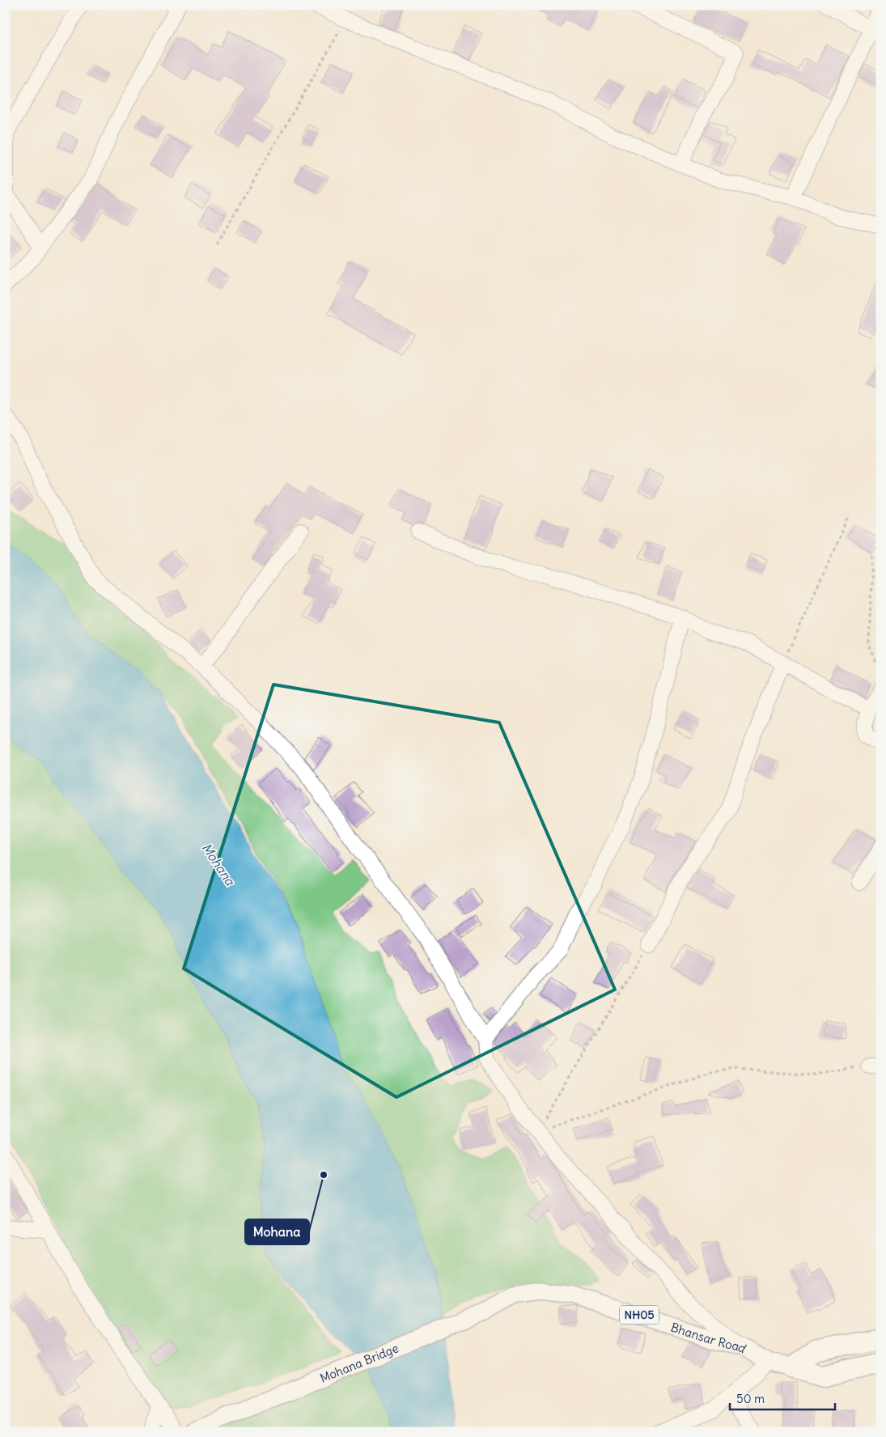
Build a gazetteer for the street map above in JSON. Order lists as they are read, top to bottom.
{
  "streets": {
    "highway": ["NH05"],
    "main road": ["Bhansar Road", "Mohana Bridge"]
  },
  "crossings": [
    ["NH05", "Bhansar Road"],
    ["Bhansar Road", "Mohana Bridge"]
  ],
  "water": ["Mohana"],
  "places": ["Mohana"],
  "scale_bar": "50 m"
}
